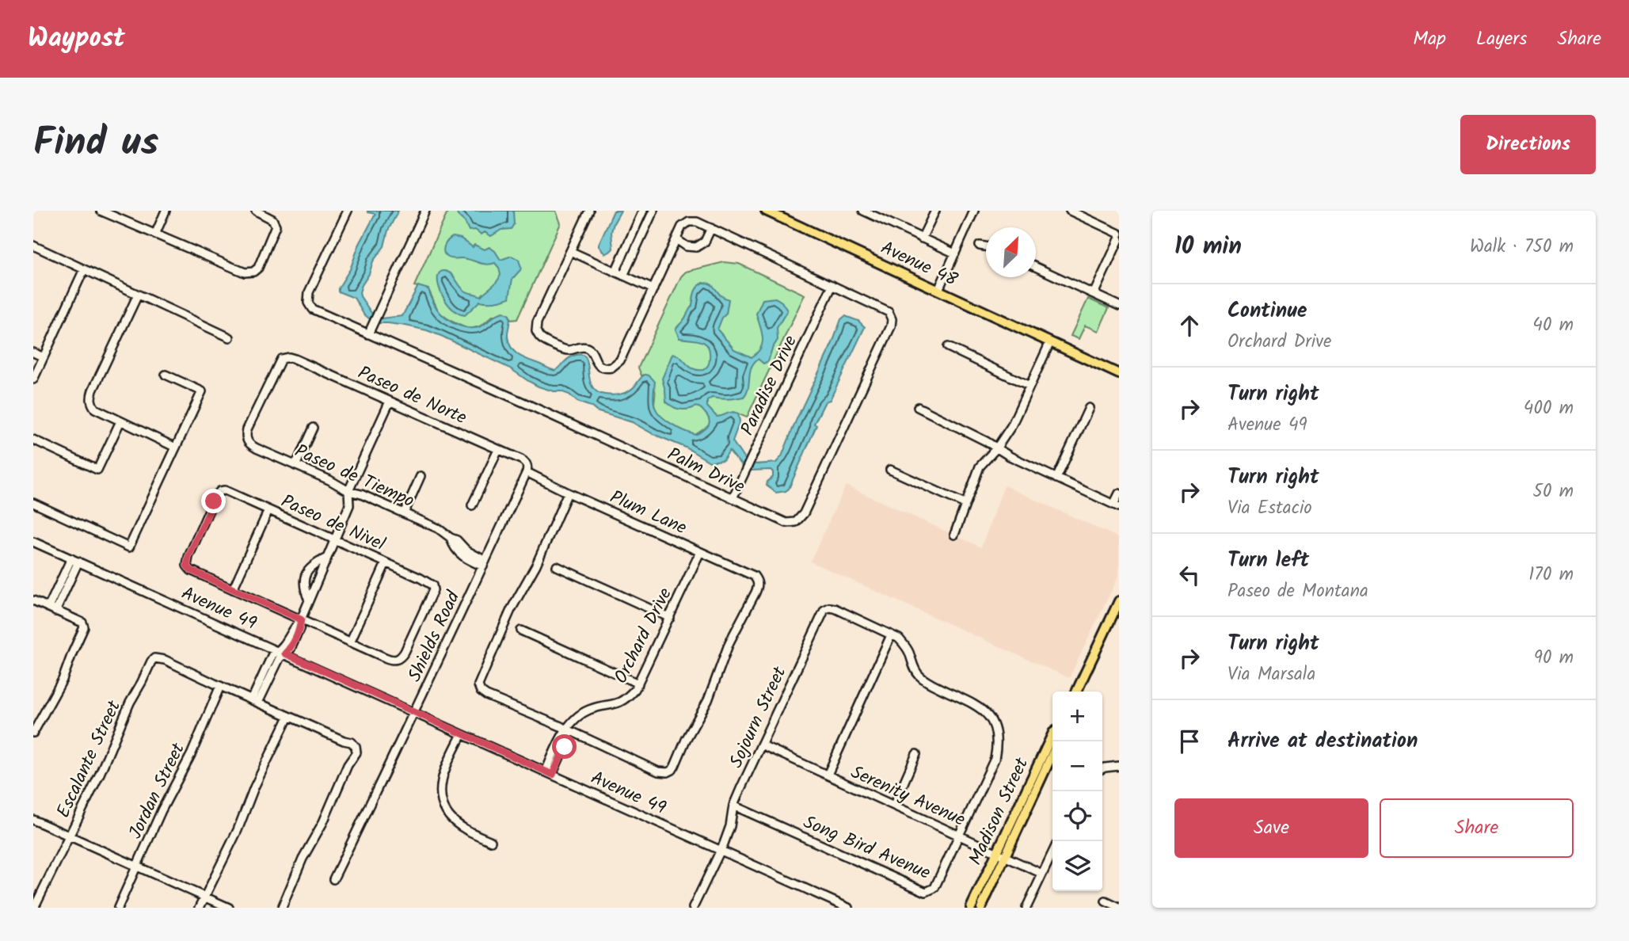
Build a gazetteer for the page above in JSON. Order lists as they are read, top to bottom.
{
  "streets": {
    "main road": ["Avenue 48", "Madison Street"],
    "street": [
      "Paradise Drive",
      "Paseo de Norte",
      "Palm Drive",
      "Paseo de Tiempo",
      "Plum Lane",
      "Paseo de Nivel",
      "Avenue 49",
      "Orchard Drive",
      "Shields Road",
      "Sojourn Street",
      "Escalante Street",
      "Jordan Street",
      "Serenity Avenue",
      "Song Bird Avenue"
    ]
  },
  "crossings": [
    ["Paradise Drive", "Palm Drive"],
    ["Paseo de Norte", "Paseo de Tiempo"],
    ["Paseo de Norte", "Plum Lane"],
    ["Paseo de Norte", "Shields Road"],
    ["Paseo de Tiempo", "Shields Road"],
    ["Plum Lane", "Orchard Drive"],
    ["Plum Lane", "Shields Road"],
    ["Avenue 49", "Orchard Drive"],
    ["Avenue 49", "Shields Road"],
    ["Avenue 49", "Sojourn Street"],
    ["Sojourn Street", "Serenity Avenue"],
    ["Sojourn Street", "Song Bird Avenue"],
    ["Escalante Street", "Jordan Street"],
    ["Serenity Avenue", "Madison Street"],
    ["Serenity Avenue", "Song Bird Avenue"]
  ],
  "north": "top right",
  "page": {
    "header": "Waypost",
    "nav": ["Map", "Layers", "Share"],
    "title": "Find us",
    "buttons": [
      "Directions",
      ["Save", "Share"]
    ],
    "heading": ["10 min", "Walk · 750 m"],
    "list": [
      ["Continue", "Orchard Drive", "40 m"],
      ["Turn right", "Avenue 49", "400 m"],
      ["Turn right", "Via Estacio", "50 m"],
      ["Turn left", "Paseo de Montana", "170 m"],
      ["Turn right", "Via Marsala", "90 m"],
      "Arrive at destination"
    ],
    "map_buttons": ["+", "−"]
  }
}
